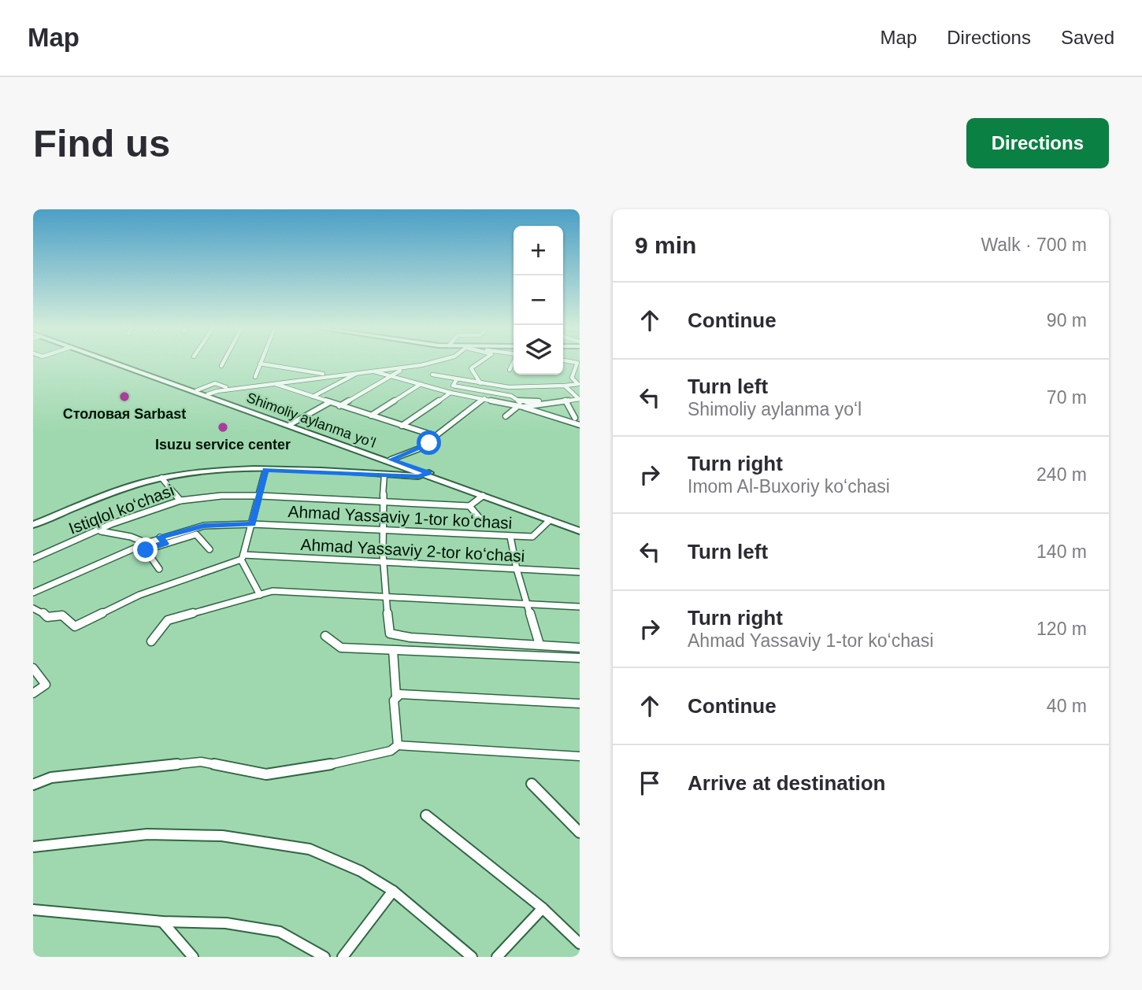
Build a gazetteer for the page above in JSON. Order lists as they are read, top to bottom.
{
  "streets": {
    "main road": ["Shimoliy aylanma yoʻl"],
    "street": ["Istiqlol ko‘chasi", "Ahmad Yassaviy 1-tor koʻchasi", "Ahmad Yassaviy 2-tor koʻchasi"]
  },
  "crossings": [
    ["Shimoliy aylanma yoʻl", "Ahmad Yassaviy 1-tor koʻchasi"]
  ],
  "places": ["Столовая Sarbast", "Isuzu service center"],
  "page": {
    "header": "Map",
    "nav": ["Map", "Directions", "Saved"],
    "buttons": "Directions",
    "title": "Find us",
    "heading": ["9 min", "Walk · 700 m"],
    "map_buttons": ["+", "−"],
    "list": [
      ["Continue", "90 m"],
      ["Turn left", "Shimoliy aylanma yoʻl", "70 m"],
      ["Turn right", "Imom Al-Buxoriy koʻchasi", "240 m"],
      ["Turn left", "140 m"],
      ["Turn right", "Ahmad Yassaviy 1-tor koʻchasi", "120 m"],
      ["Continue", "40 m"],
      "Arrive at destination"
    ]
  }
}
